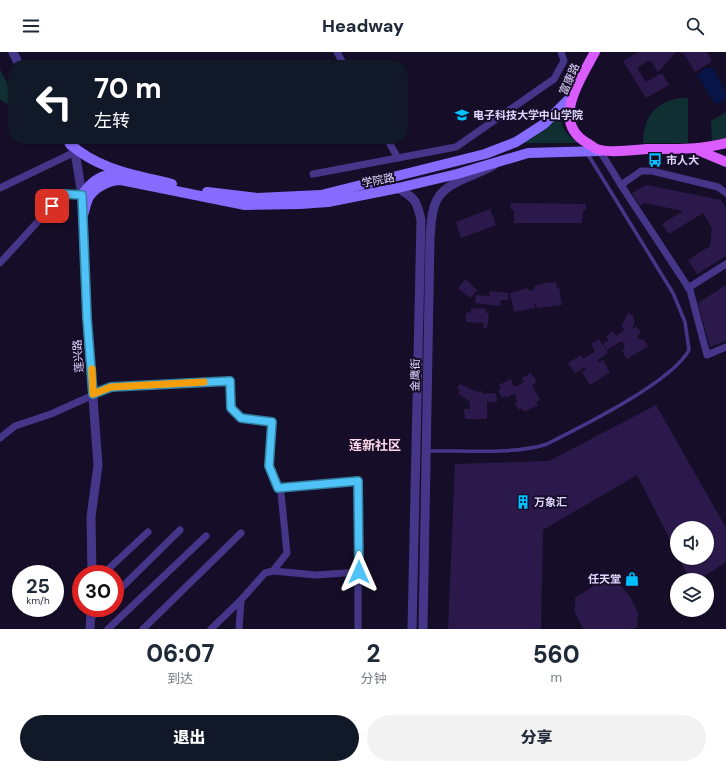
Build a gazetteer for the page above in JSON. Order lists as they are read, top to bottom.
{
  "streets": {
    "main road": ["富康路", "学院路"],
    "street": ["莲兴路", "金鹰街"]
  },
  "crossings": [
    ["富康路", "学院路"],
    ["学院路", "莲兴路"],
    ["学院路", "金鹰街"]
  ],
  "districts": ["莲新社区"],
  "places": {
    "school or university": ["电子科技大学中山学院"],
    "bus stop": ["市人大"],
    "building": ["万象汇"],
    "shop": ["任天堂"]
  },
  "page": {
    "header": "Headway",
    "turn": ["70 m", "左转"],
    "speed": "25 km/h",
    "limit": "30",
    "eta": [
      "06:07",
      "到达",
      "2",
      "分钟",
      "560",
      "m"
    ],
    "buttons": ["退出", "分享"]
  }
}
